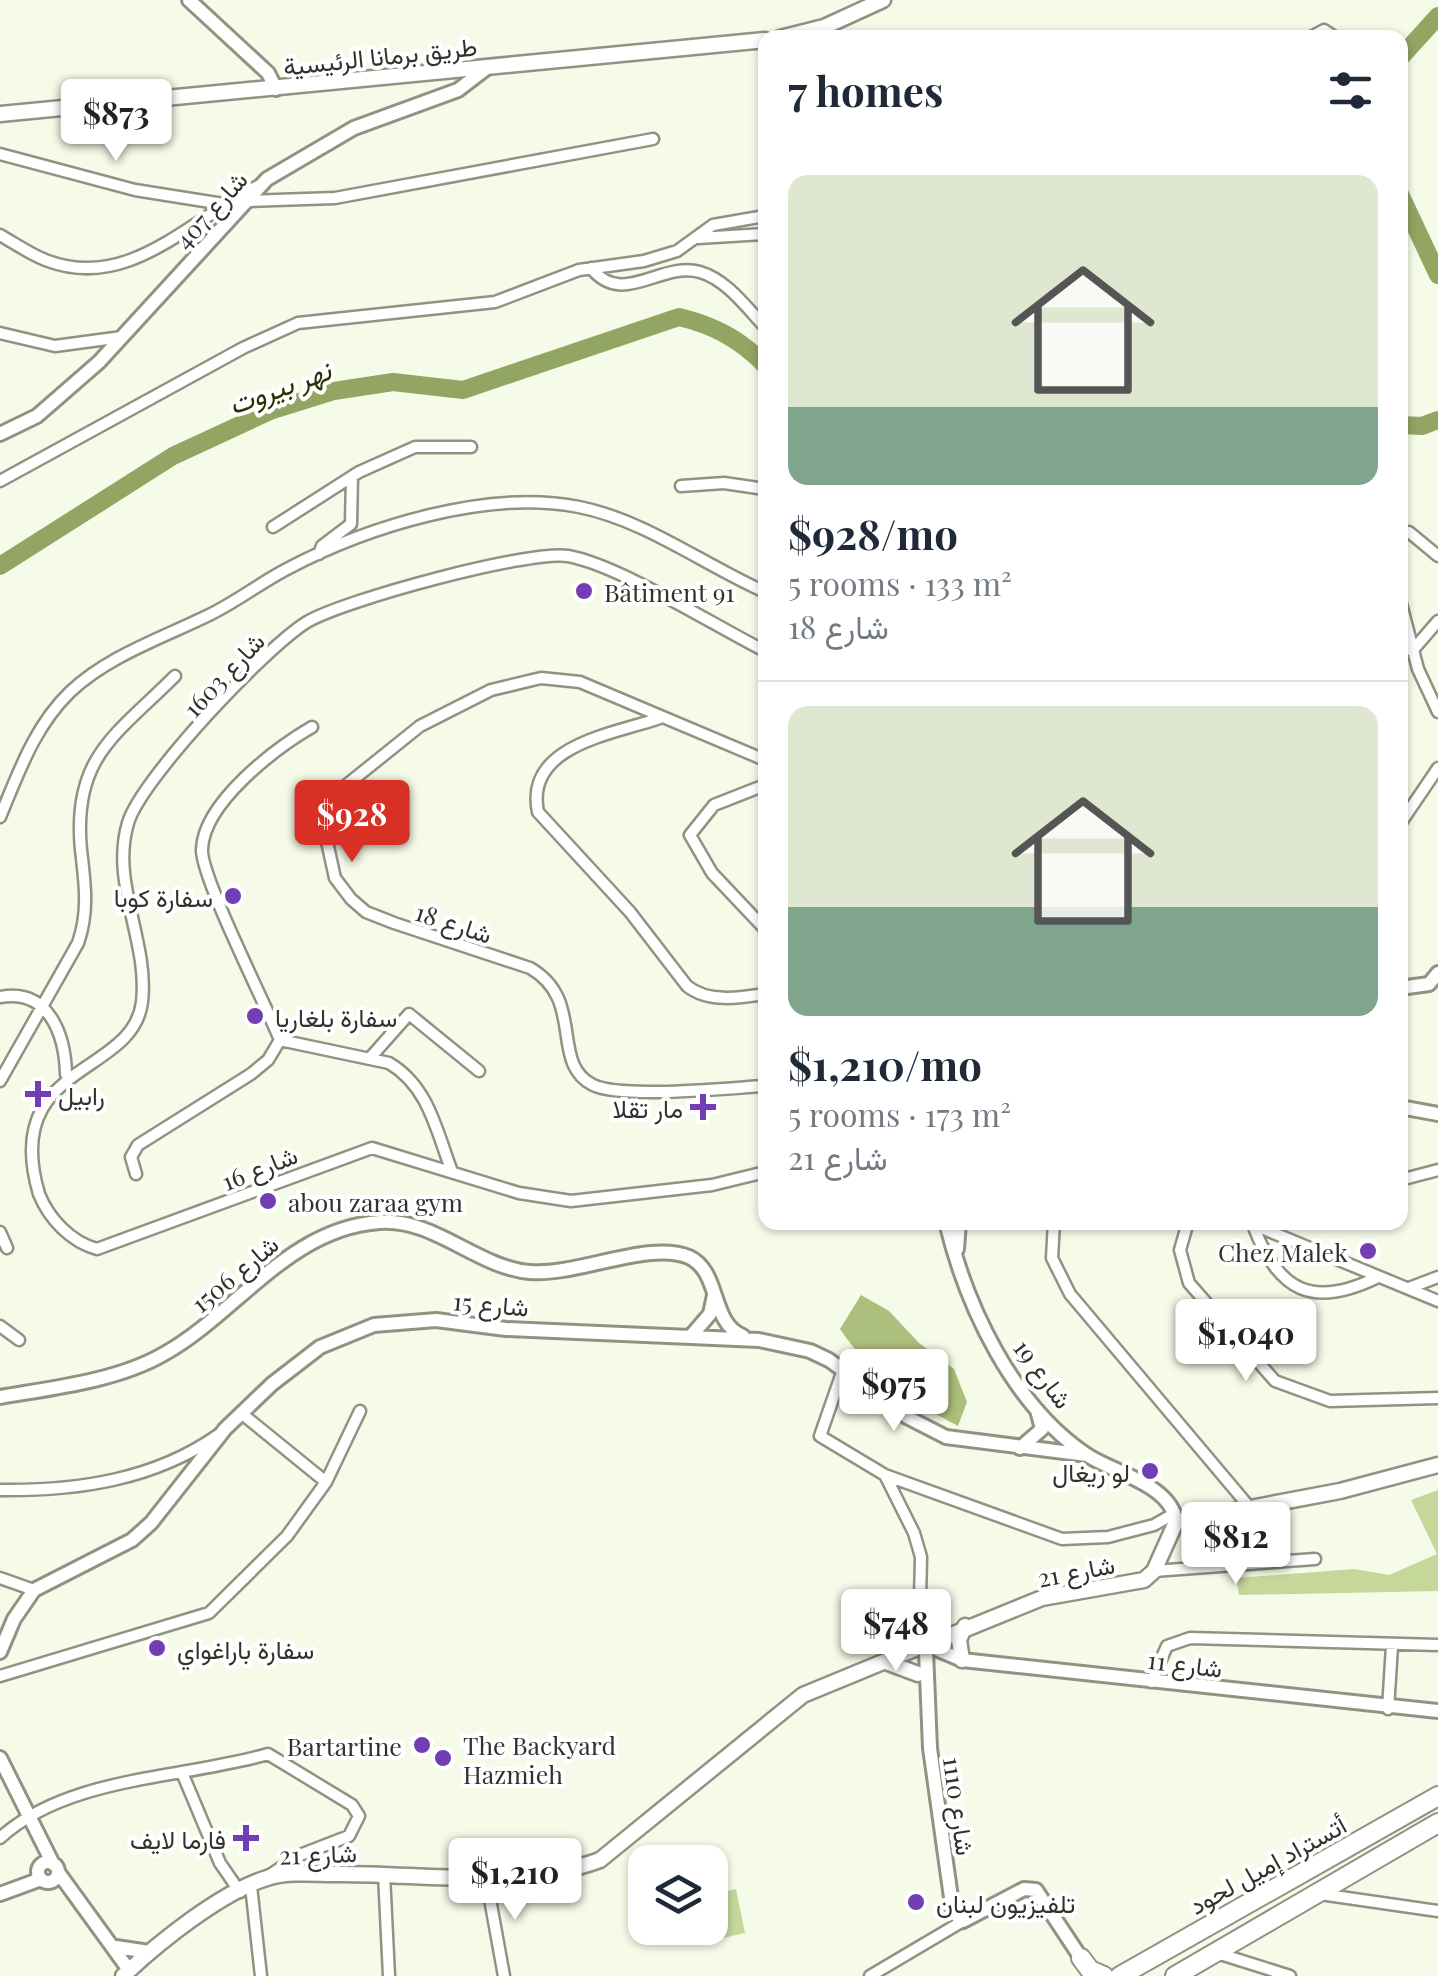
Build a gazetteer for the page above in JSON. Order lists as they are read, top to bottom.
{
  "streets": {
    "highway": ["أتستراد إميل لحود"],
    "main road": ["طريق برمانا الرئيسية", "شارع 21"],
    "street": [
      "شارع 407",
      "شارع 1603",
      "شارع 18",
      "شارع 16",
      "شارع 1506",
      "شارع 15",
      "شارع 19",
      "شارع 11",
      "شارع 1110"
    ]
  },
  "crossings": [
    ["طريق برمانا الرئيسية", "شارع 407"],
    ["شارع 1603", "شارع 16"],
    ["شارع 1506", "شارع 15"],
    ["شارع 15", "شارع 19"],
    ["شارع 21", "شارع 11"]
  ],
  "water": ["نهر بيروت"],
  "places": {
    "other": [
      "Bâtiment 91",
      "سفارة كوبا",
      "سفارة بلغاريا",
      "abou zaraa gym",
      "Chez Malek",
      "لو ريغال",
      "سفارة باراغواي",
      "Bartartine",
      "The Backyard Hazmieh",
      "تلفيزيون لبنان"
    ],
    "health": ["رابيل", "مار تقلا", "فارما لايف"]
  },
  "page": {
    "heading": "7 homes",
    "price": [
      "$873",
      "$928",
      "$1,040",
      "$975",
      "$812",
      "$748",
      "$1,210"
    ],
    "list": [
      {
        "name": "$928/mo",
        "note": "5 rooms · 133 m² · شارع 18"
      },
      {
        "name": "$1,210/mo",
        "note": "5 rooms · 173 m² · شارع 21"
      }
    ]
  }
}
